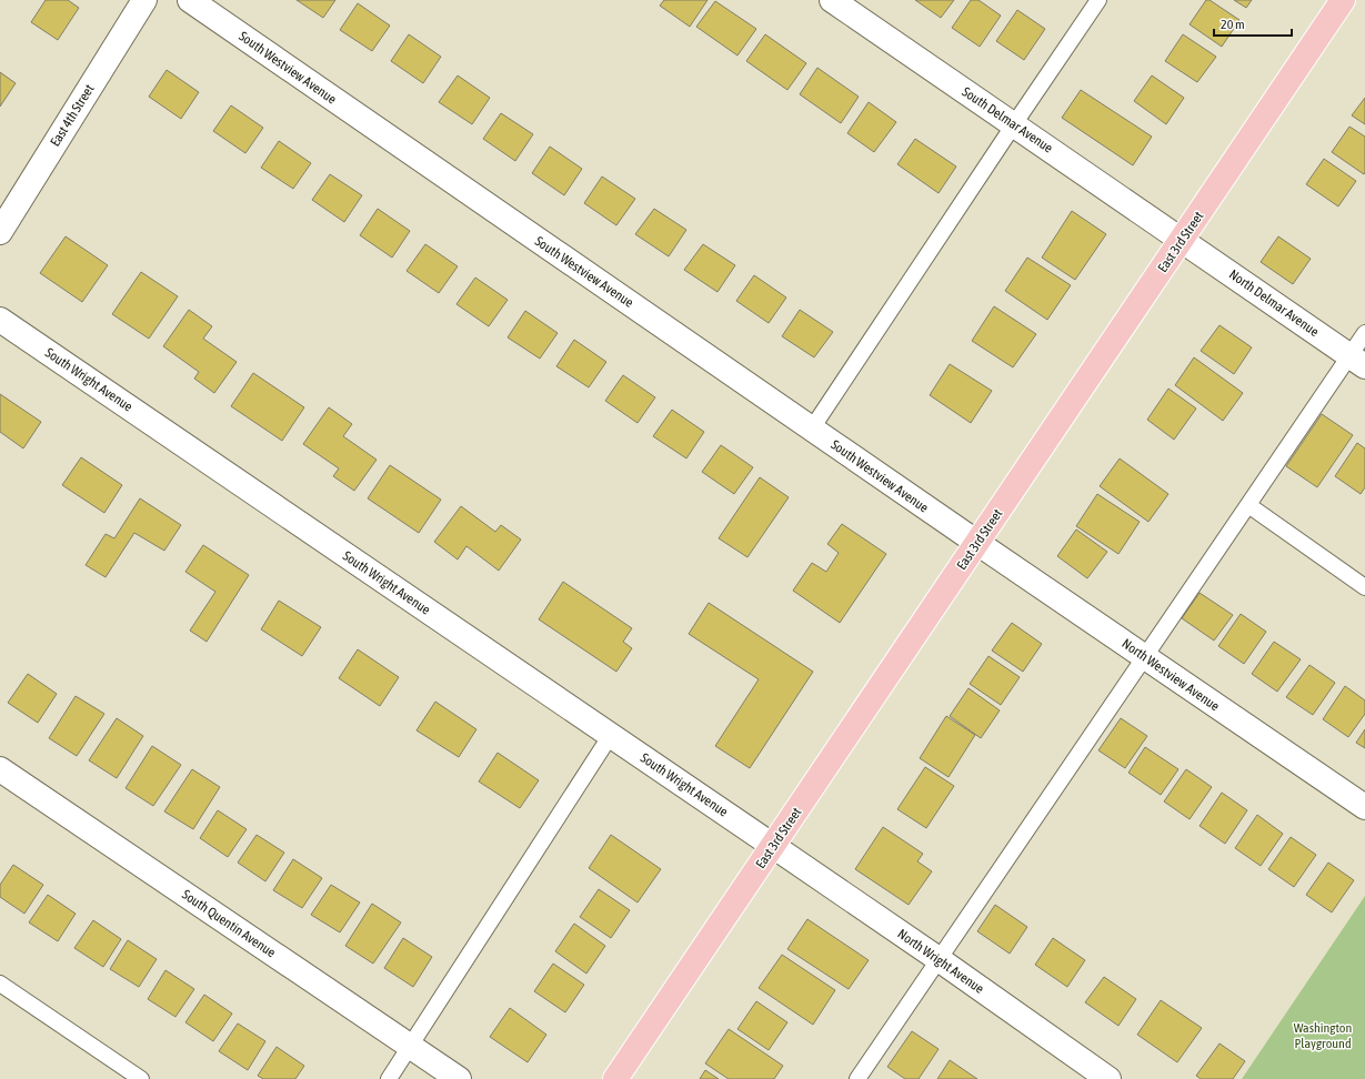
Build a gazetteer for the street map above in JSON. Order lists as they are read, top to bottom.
{
  "streets": {
    "main road": ["East 3rd Street"],
    "street": [
      "South Westview Avenue",
      "East 4th Street",
      "South Delmar Avenue",
      "North Delmar Avenue",
      "South Wright Avenue",
      "North Westview Avenue",
      "South Quentin Avenue",
      "North Wright Avenue"
    ]
  },
  "crossings": [
    ["South Westview Avenue", "East 3rd Street"],
    ["South Westview Avenue", "North Westview Avenue"],
    ["South Delmar Avenue", "East 3rd Street"],
    ["South Delmar Avenue", "North Delmar Avenue"],
    ["East 3rd Street", "North Delmar Avenue"],
    ["East 3rd Street", "South Wright Avenue"],
    ["East 3rd Street", "North Westview Avenue"],
    ["East 3rd Street", "North Wright Avenue"],
    ["South Wright Avenue", "North Wright Avenue"]
  ],
  "parks": ["Washington Playground"],
  "scale_bar": "20 m"
}
